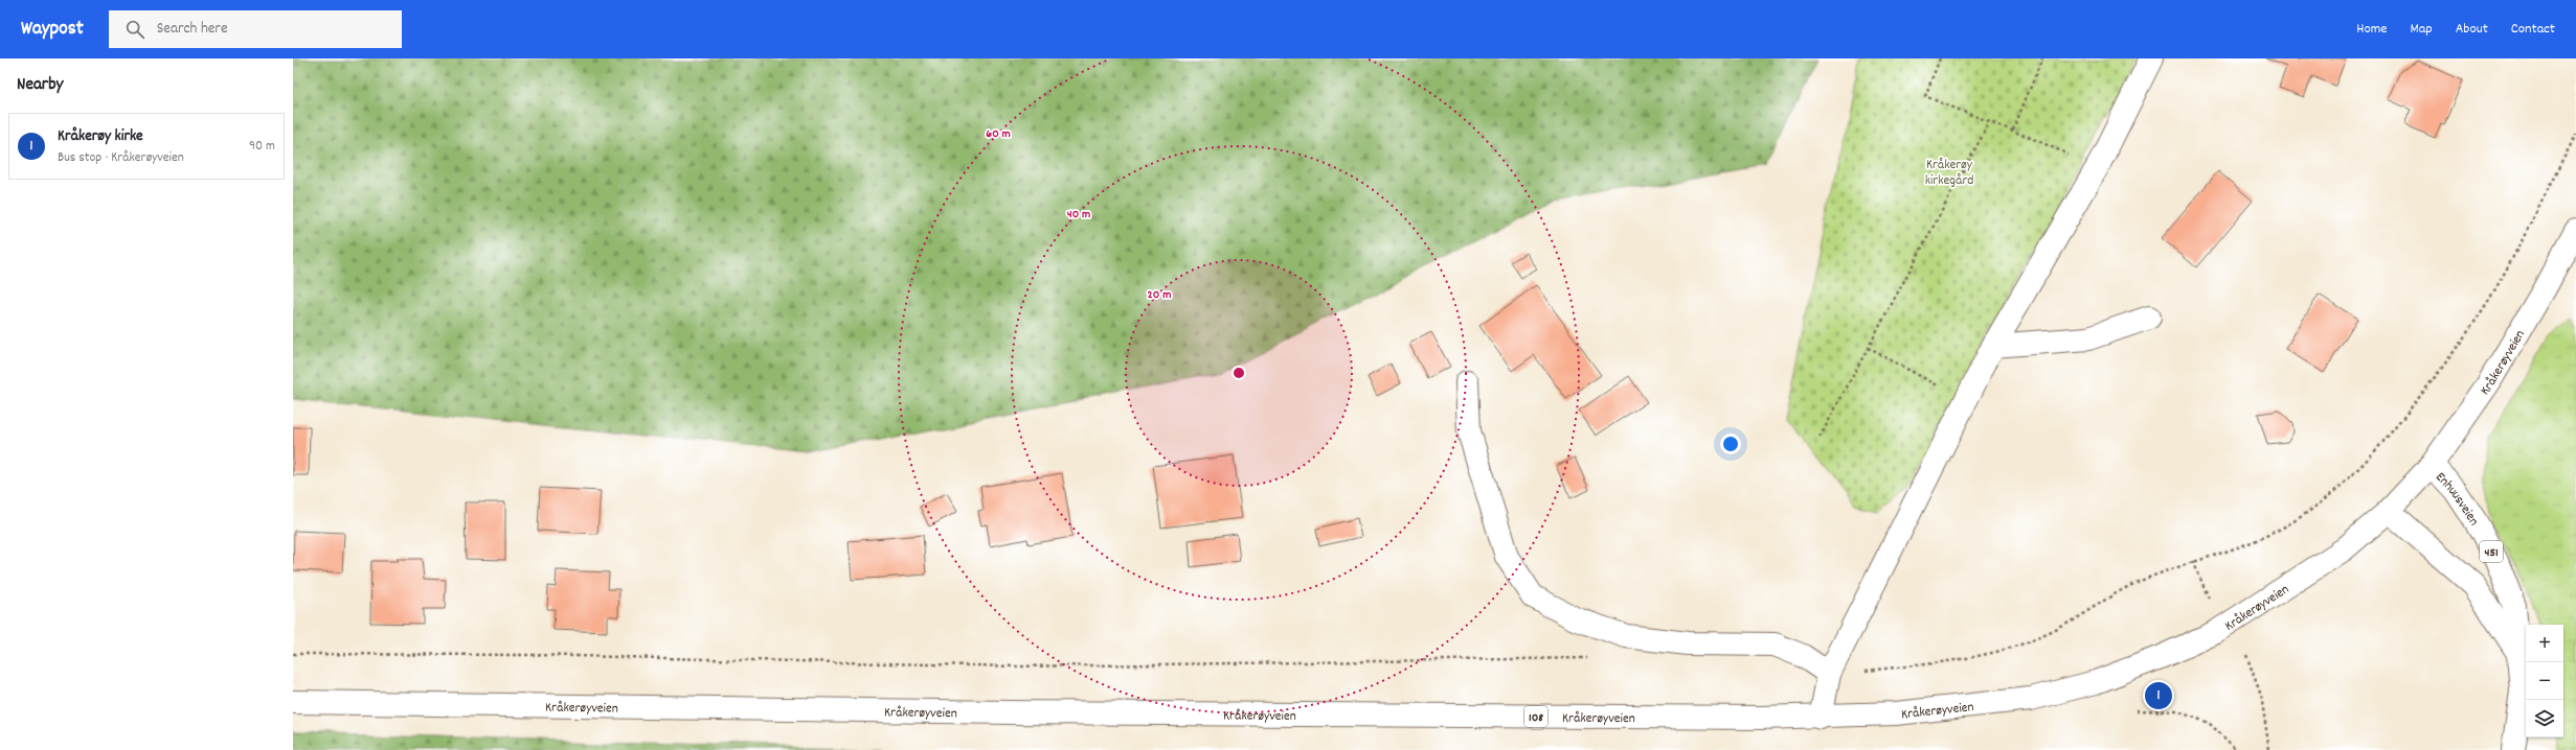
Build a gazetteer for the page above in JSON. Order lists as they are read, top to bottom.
{
  "streets": {
    "main road": [
      "Kråkerøyveien",
      "Enhuusveien",
      "451",
      "108"
    ]
  },
  "crossings": [
    ["Kråkerøyveien", "Enhuusveien"]
  ],
  "parks": ["Kråkerøy kirkegård"],
  "page": {
    "header": "Waypost",
    "search": "Search here",
    "nav": [
      "Home",
      "Map",
      "About",
      "Contact"
    ],
    "heading": "Nearby",
    "list": [
      {
        "mark": "1",
        "name": "Kråkerøy kirke",
        "note": "Bus stop · Kråkerøyveien",
        "value": "90 m"
      }
    ],
    "map_buttons": ["+", "−"],
    "pins": "1"
  },
  "rings": ["60 m", "40 m", "20 m"]
}
